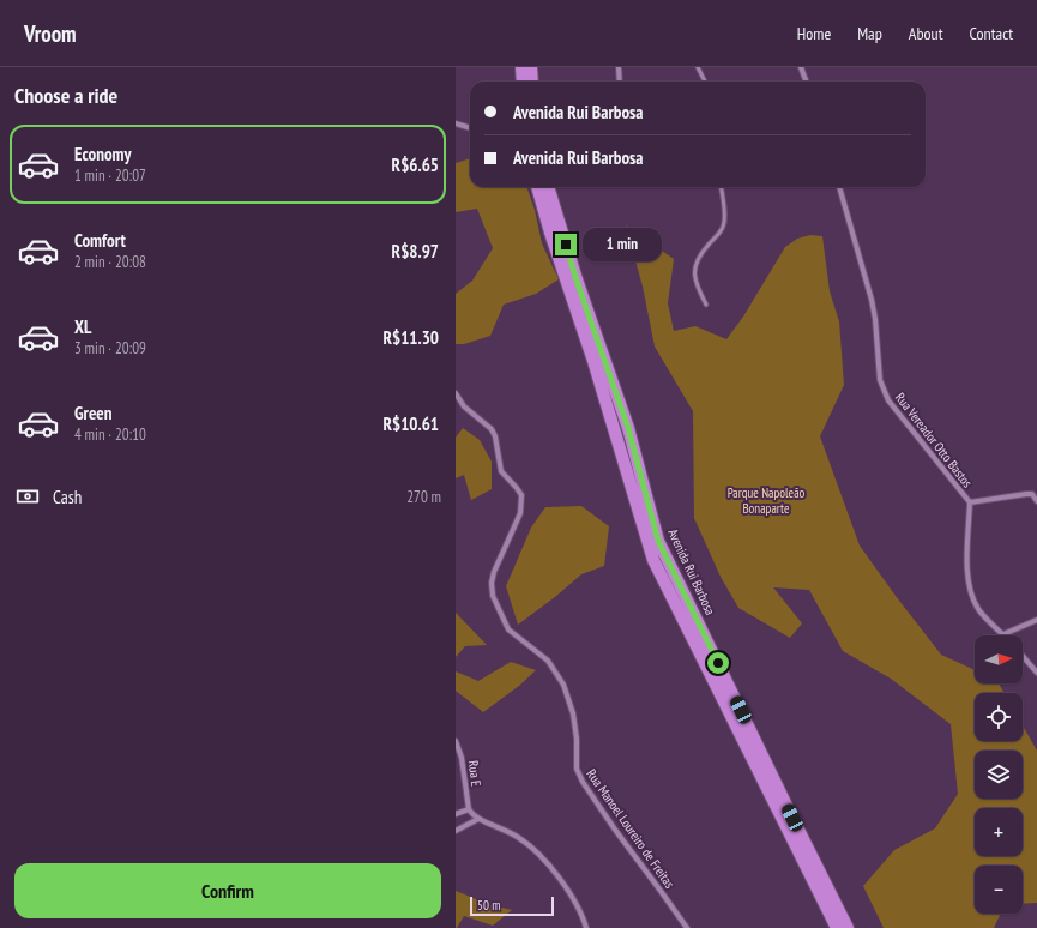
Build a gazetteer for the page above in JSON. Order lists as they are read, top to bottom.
{
  "streets": {
    "main road": ["Avenida Rui Barbosa"],
    "street": ["Rua Vereador Otto Bastos", "Rua E", "Rua Manoel Loureiro de Freitas"]
  },
  "parks": ["Parque Napoleão Bonaparte"],
  "scale_bar": "50 m",
  "north": "right",
  "page": {
    "header": "Vroom",
    "nav": [
      "Home",
      "Map",
      "About",
      "Contact"
    ],
    "heading": "Choose a ride",
    "banner": ["Avenida Rui Barbosa", "Avenida Rui Barbosa"],
    "list": [
      {
        "name": "Economy",
        "note": "1 min · 20:07",
        "value": "R$6.65"
      },
      {
        "name": "Comfort",
        "note": "2 min · 20:08",
        "value": "R$8.97"
      },
      {
        "name": "XL",
        "note": "3 min · 20:09",
        "value": "R$11.30"
      },
      {
        "name": "Green",
        "note": "4 min · 20:10",
        "value": "R$10.61"
      }
    ],
    "bubble": "1 min",
    "pay": ["Cash", "270 m"],
    "map_buttons": ["+", "−"],
    "buttons": "Confirm",
    "scale": "50 m"
  }
}
